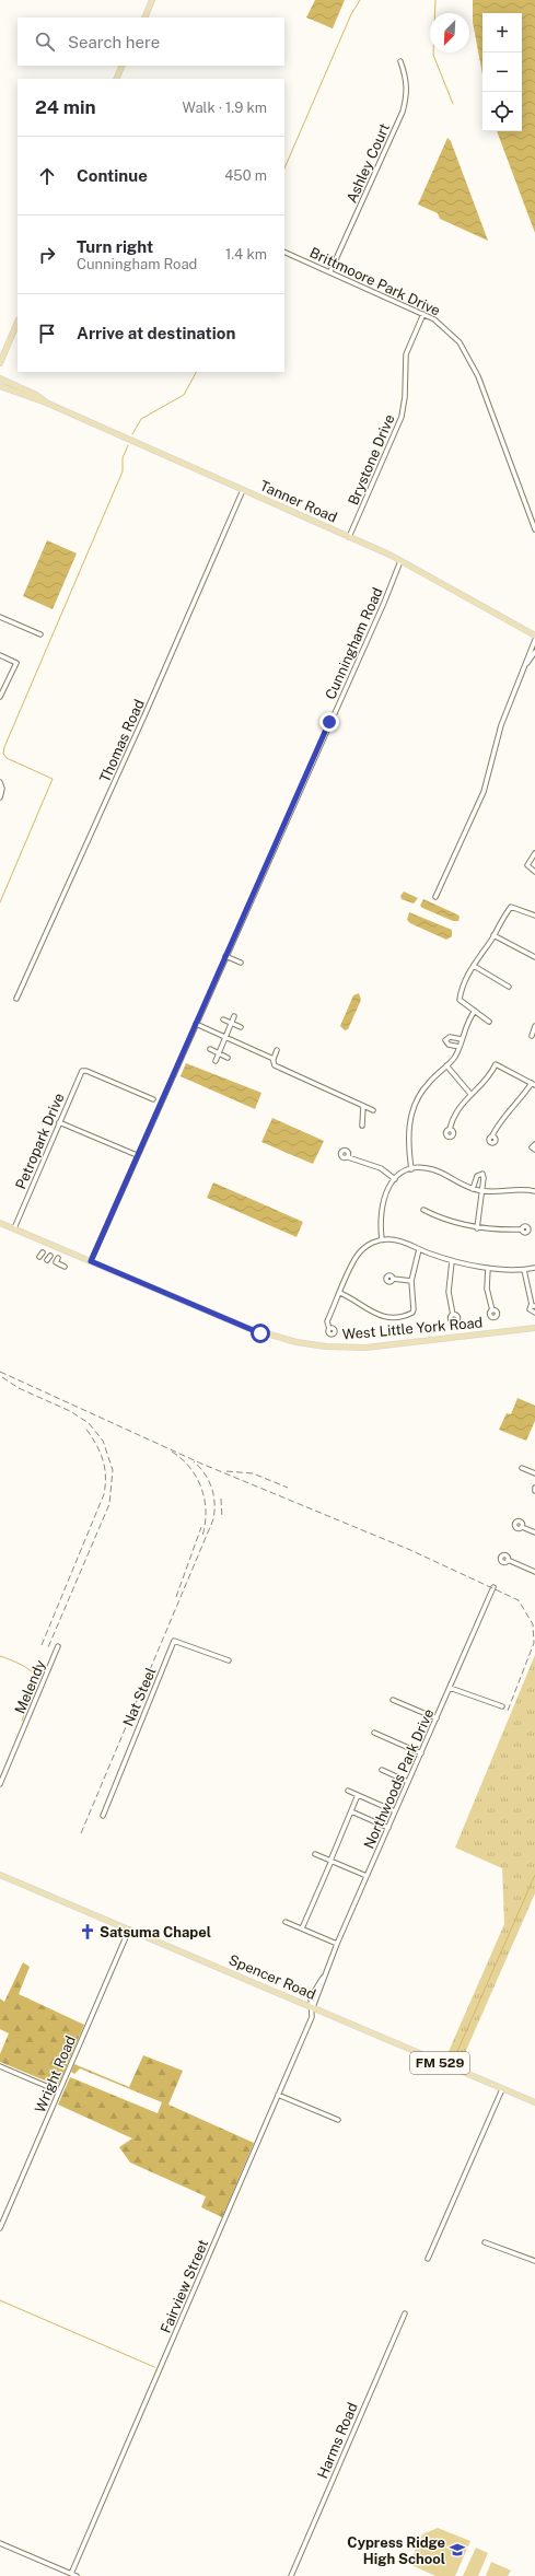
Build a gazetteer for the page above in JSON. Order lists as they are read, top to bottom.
{
  "streets": {
    "main road": [
      "Tanner Road",
      "West Little York Road",
      "Spencer Road",
      "FM 529"
    ],
    "street": [
      "Ashley Court",
      "Brittmoore Park Drive",
      "Brystone Drive",
      "Cunningham Road",
      "Thomas Road",
      "Petropark Drive",
      "Melendy",
      "Nat Steel",
      "Northwoods Park Drive",
      "Wright Road",
      "Fairview Street",
      "Harms Road"
    ]
  },
  "crossings": [
    ["Ashley Court", "Brittmoore Park Drive"],
    ["Brittmoore Park Drive", "Brystone Drive"],
    ["Brystone Drive", "Tanner Road"],
    ["Tanner Road", "Cunningham Road"],
    ["Tanner Road", "Thomas Road"],
    ["Cunningham Road", "West Little York Road"],
    ["Petropark Drive", "West Little York Road"],
    ["Northwoods Park Drive", "Spencer Road"],
    ["Northwoods Park Drive", "Fairview Street"],
    ["Spencer Road", "Wright Road"],
    ["Spencer Road", "Fairview Street"]
  ],
  "places": {
    "church": ["Satsuma Chapel"],
    "school or university": ["Cypress Ridge High School"]
  },
  "north": "bottom left",
  "page": {
    "map_buttons": ["+", "−"],
    "search": "Search here",
    "heading": ["24 min", "Walk · 1.9 km"],
    "list": [
      ["Continue", "450 m"],
      ["Turn right", "Cunningham Road", "1.4 km"],
      "Arrive at destination"
    ]
  }
}
